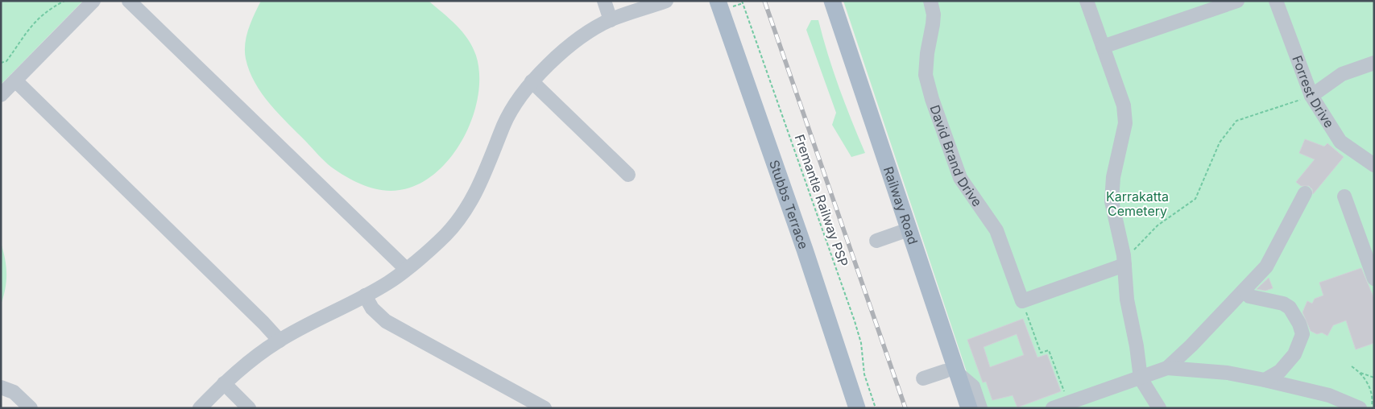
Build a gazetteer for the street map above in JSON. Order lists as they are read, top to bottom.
{
  "streets": {
    "main road": ["Stubbs Terrace", "Railway Road"],
    "lane": ["Forrest Drive", "David Brand Drive"],
    "path": ["Fremantle Railway PSP"]
  },
  "parks": ["Karrakatta Cemetery"]
}
